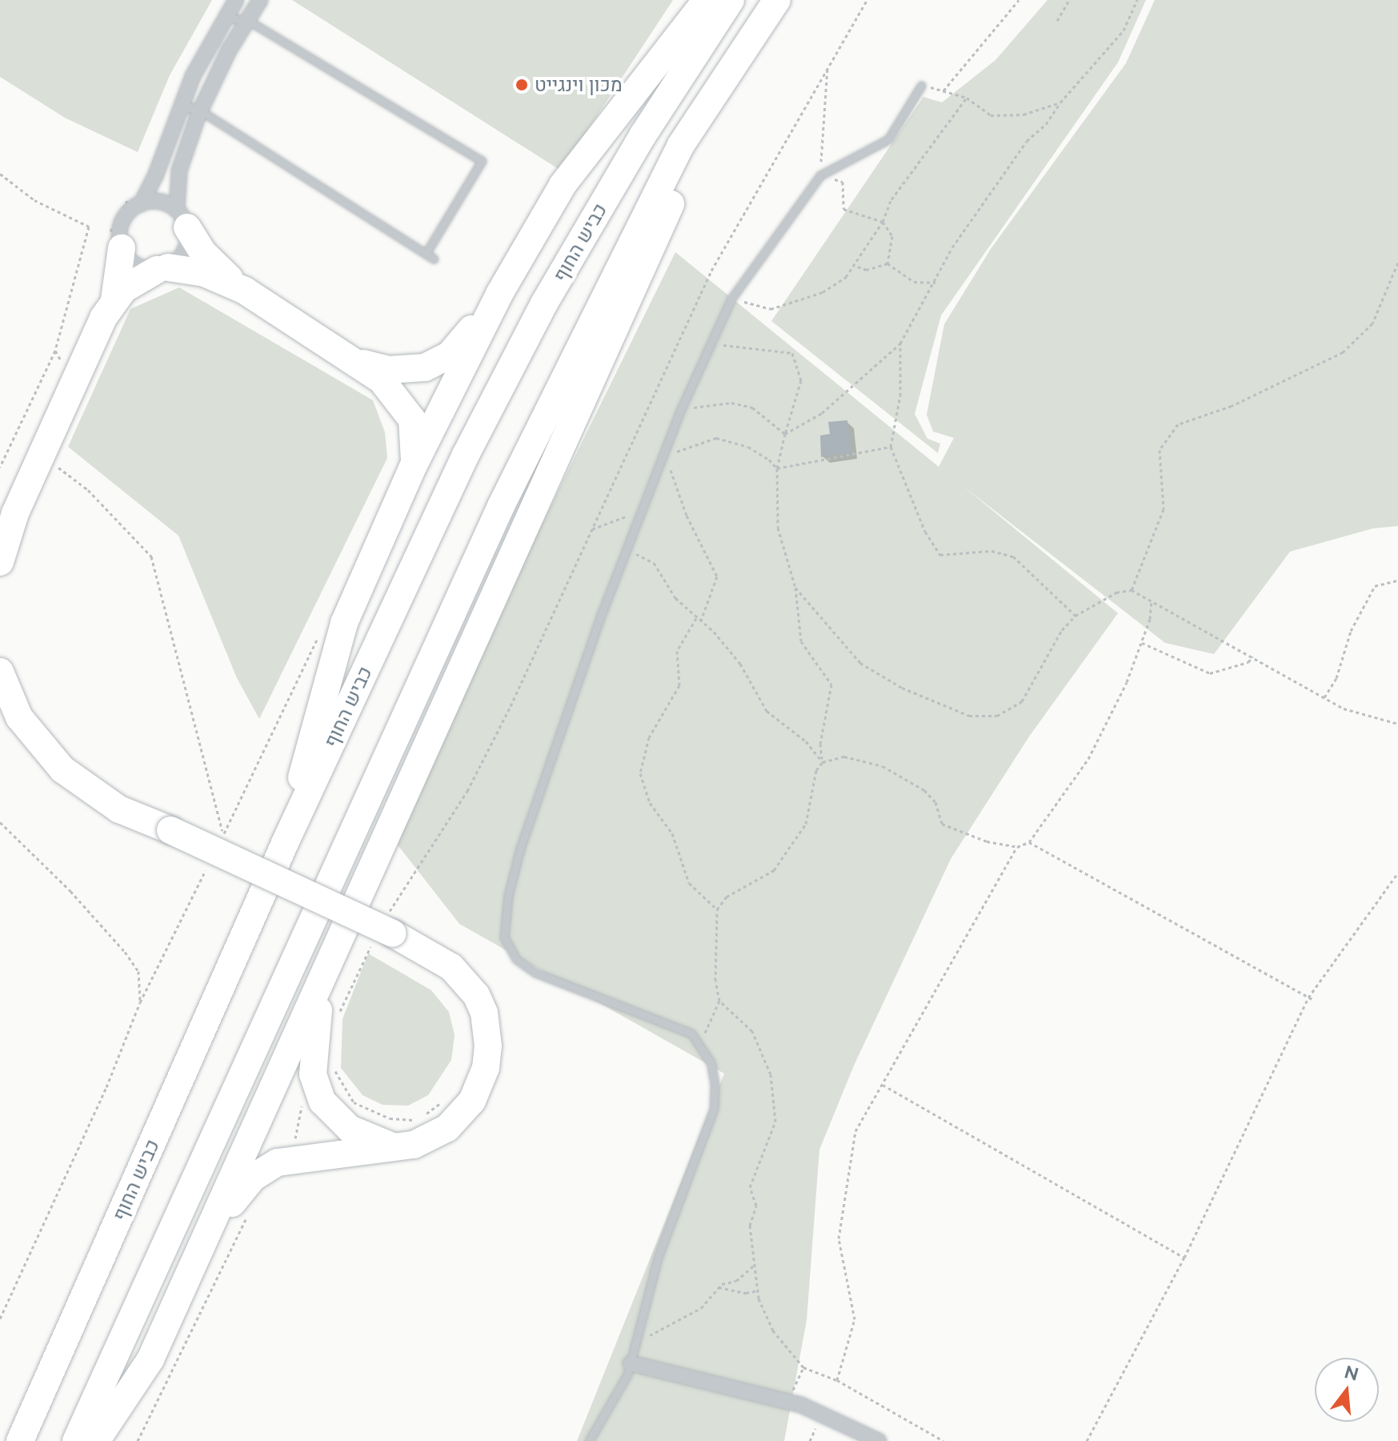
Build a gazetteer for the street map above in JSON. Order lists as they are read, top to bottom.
{
  "streets": {
    "highway": ["כביש החוף"]
  },
  "places": ["מכון וינגייט"],
  "north": "top"
}
